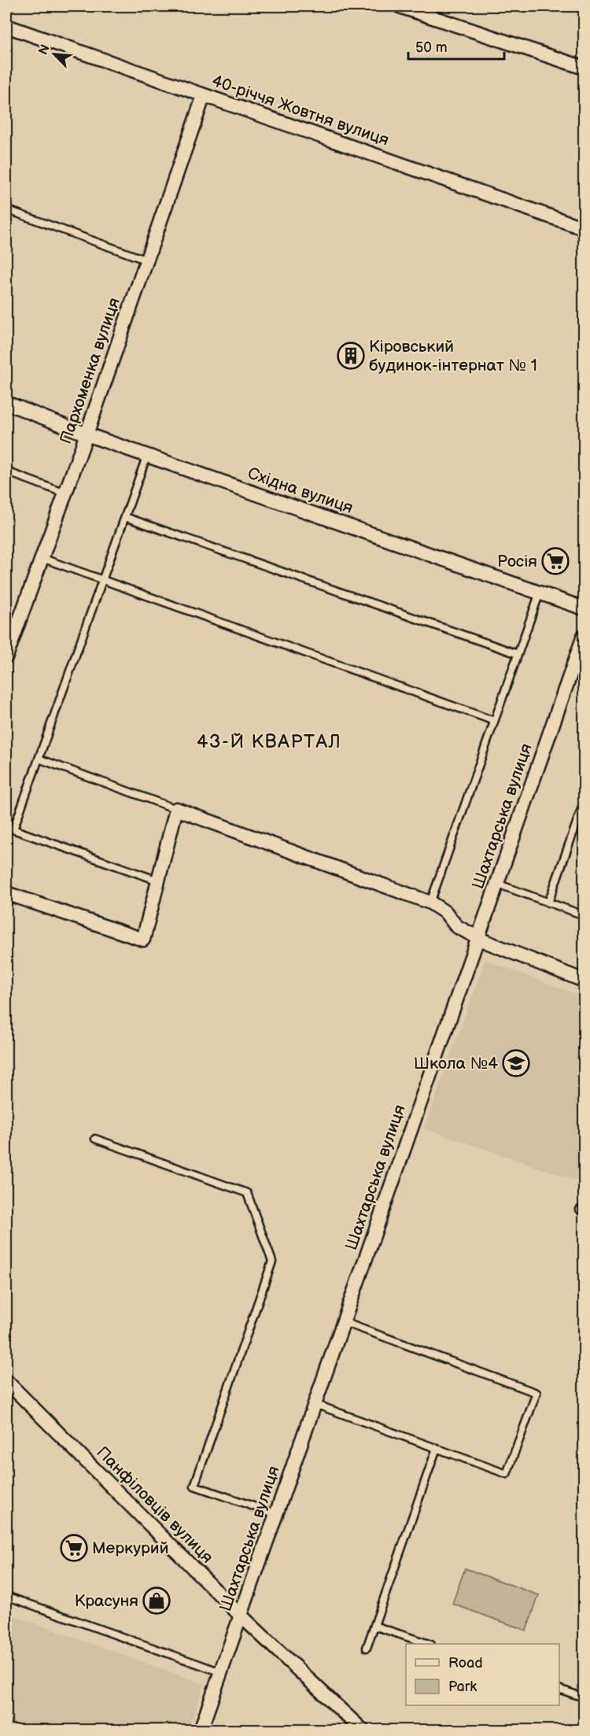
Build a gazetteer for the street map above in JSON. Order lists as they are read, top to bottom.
{
  "streets": {
    "street": [
      "40-річчя Жовтня вулиця",
      "Пархоменка вулиця",
      "Східна вулиця",
      "Шахтарська вулиця",
      "Панфіловців вулиця"
    ]
  },
  "crossings": [
    ["40-річчя Жовтня вулиця", "Пархоменка вулиця"],
    ["Пархоменка вулиця", "Східна вулиця"],
    ["Шахтарська вулиця", "Панфіловців вулиця"]
  ],
  "districts": ["43-Й КВАРТАЛ"],
  "places": {
    "building": ["Кіровський будинок-інтернат № 1"],
    "supermarket": ["Росія", "Меркурий"],
    "school or university": ["Школа №4"],
    "shop": ["Красуня"]
  },
  "legend": ["Road", "Park"],
  "scale_bar": "50 m",
  "north": "top left"
}
